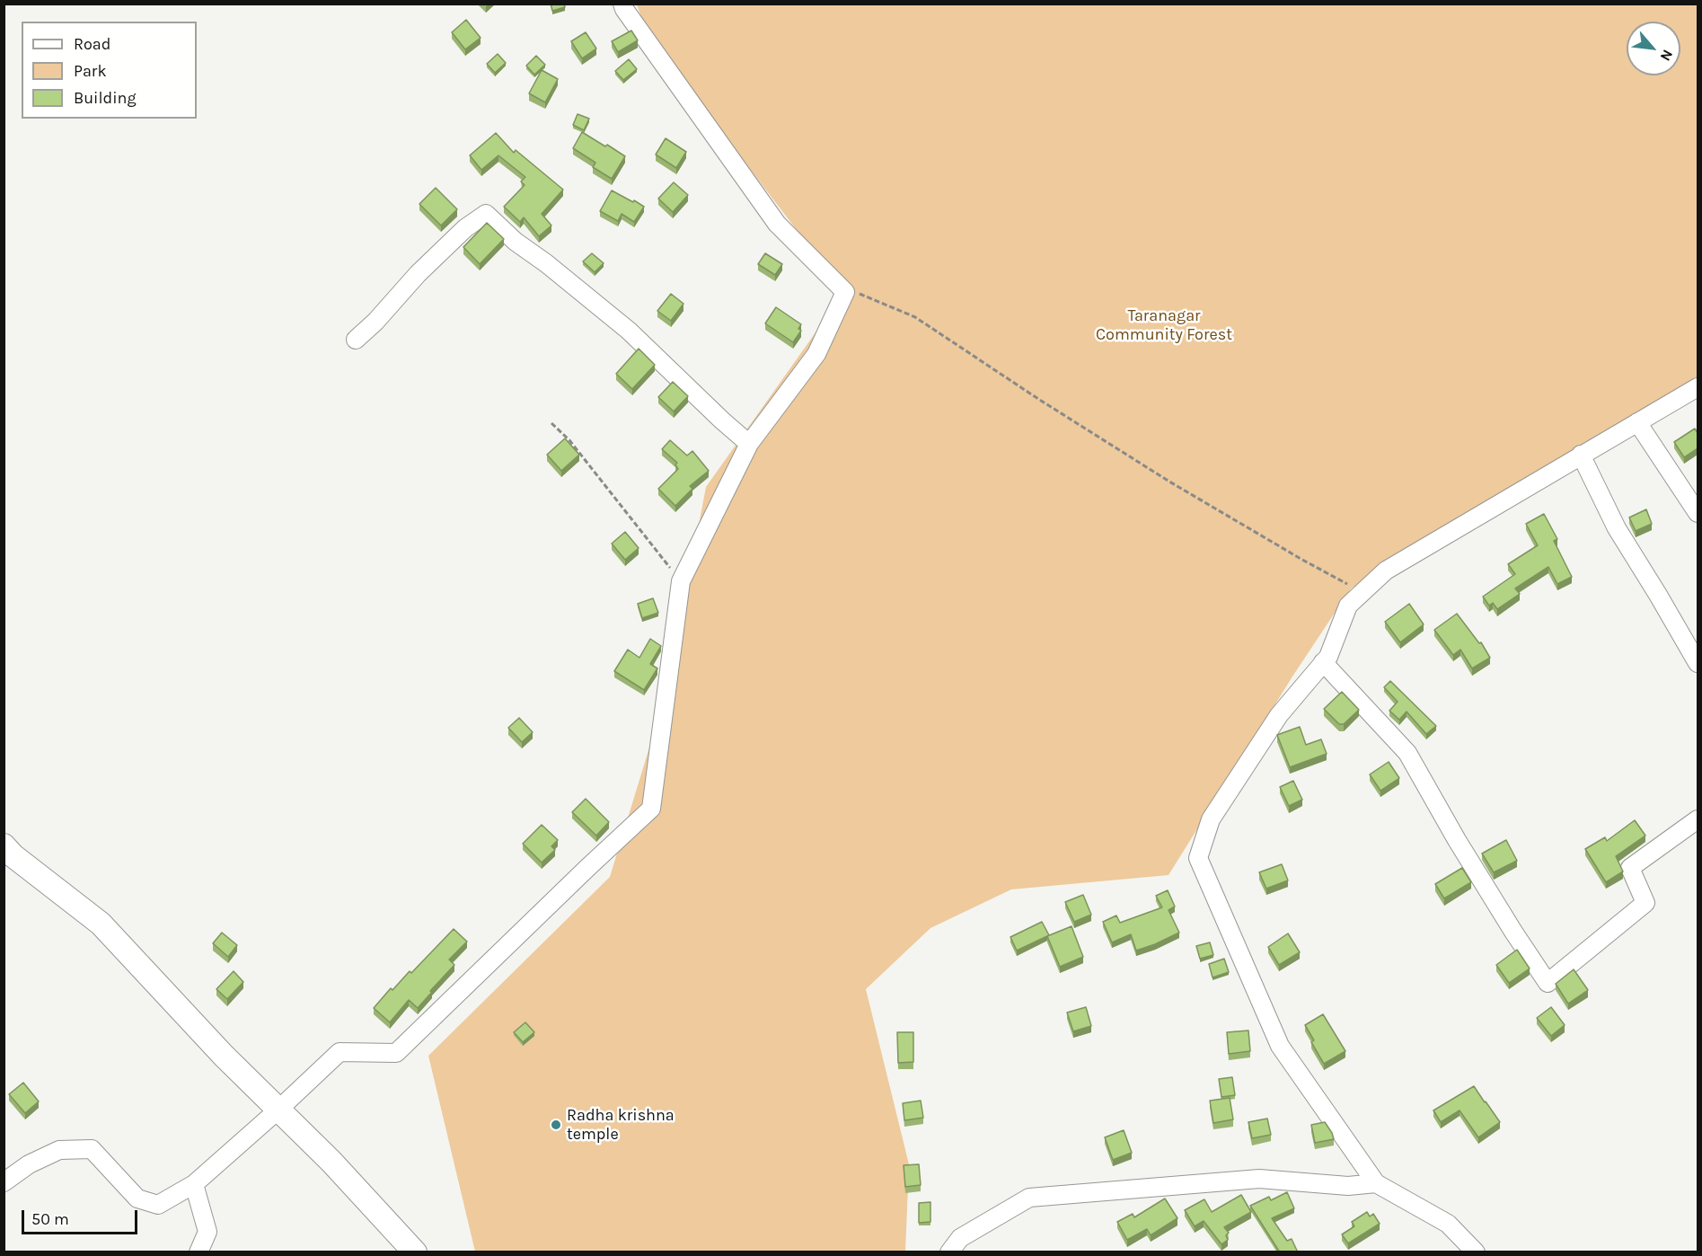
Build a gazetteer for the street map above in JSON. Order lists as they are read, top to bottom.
{
  "parks": ["Taranagar Community Forest"],
  "places": ["Radha krishna temple"],
  "legend": ["Road", "Park", "Building"],
  "scale_bar": "50 m",
  "north": "bottom right"
}
